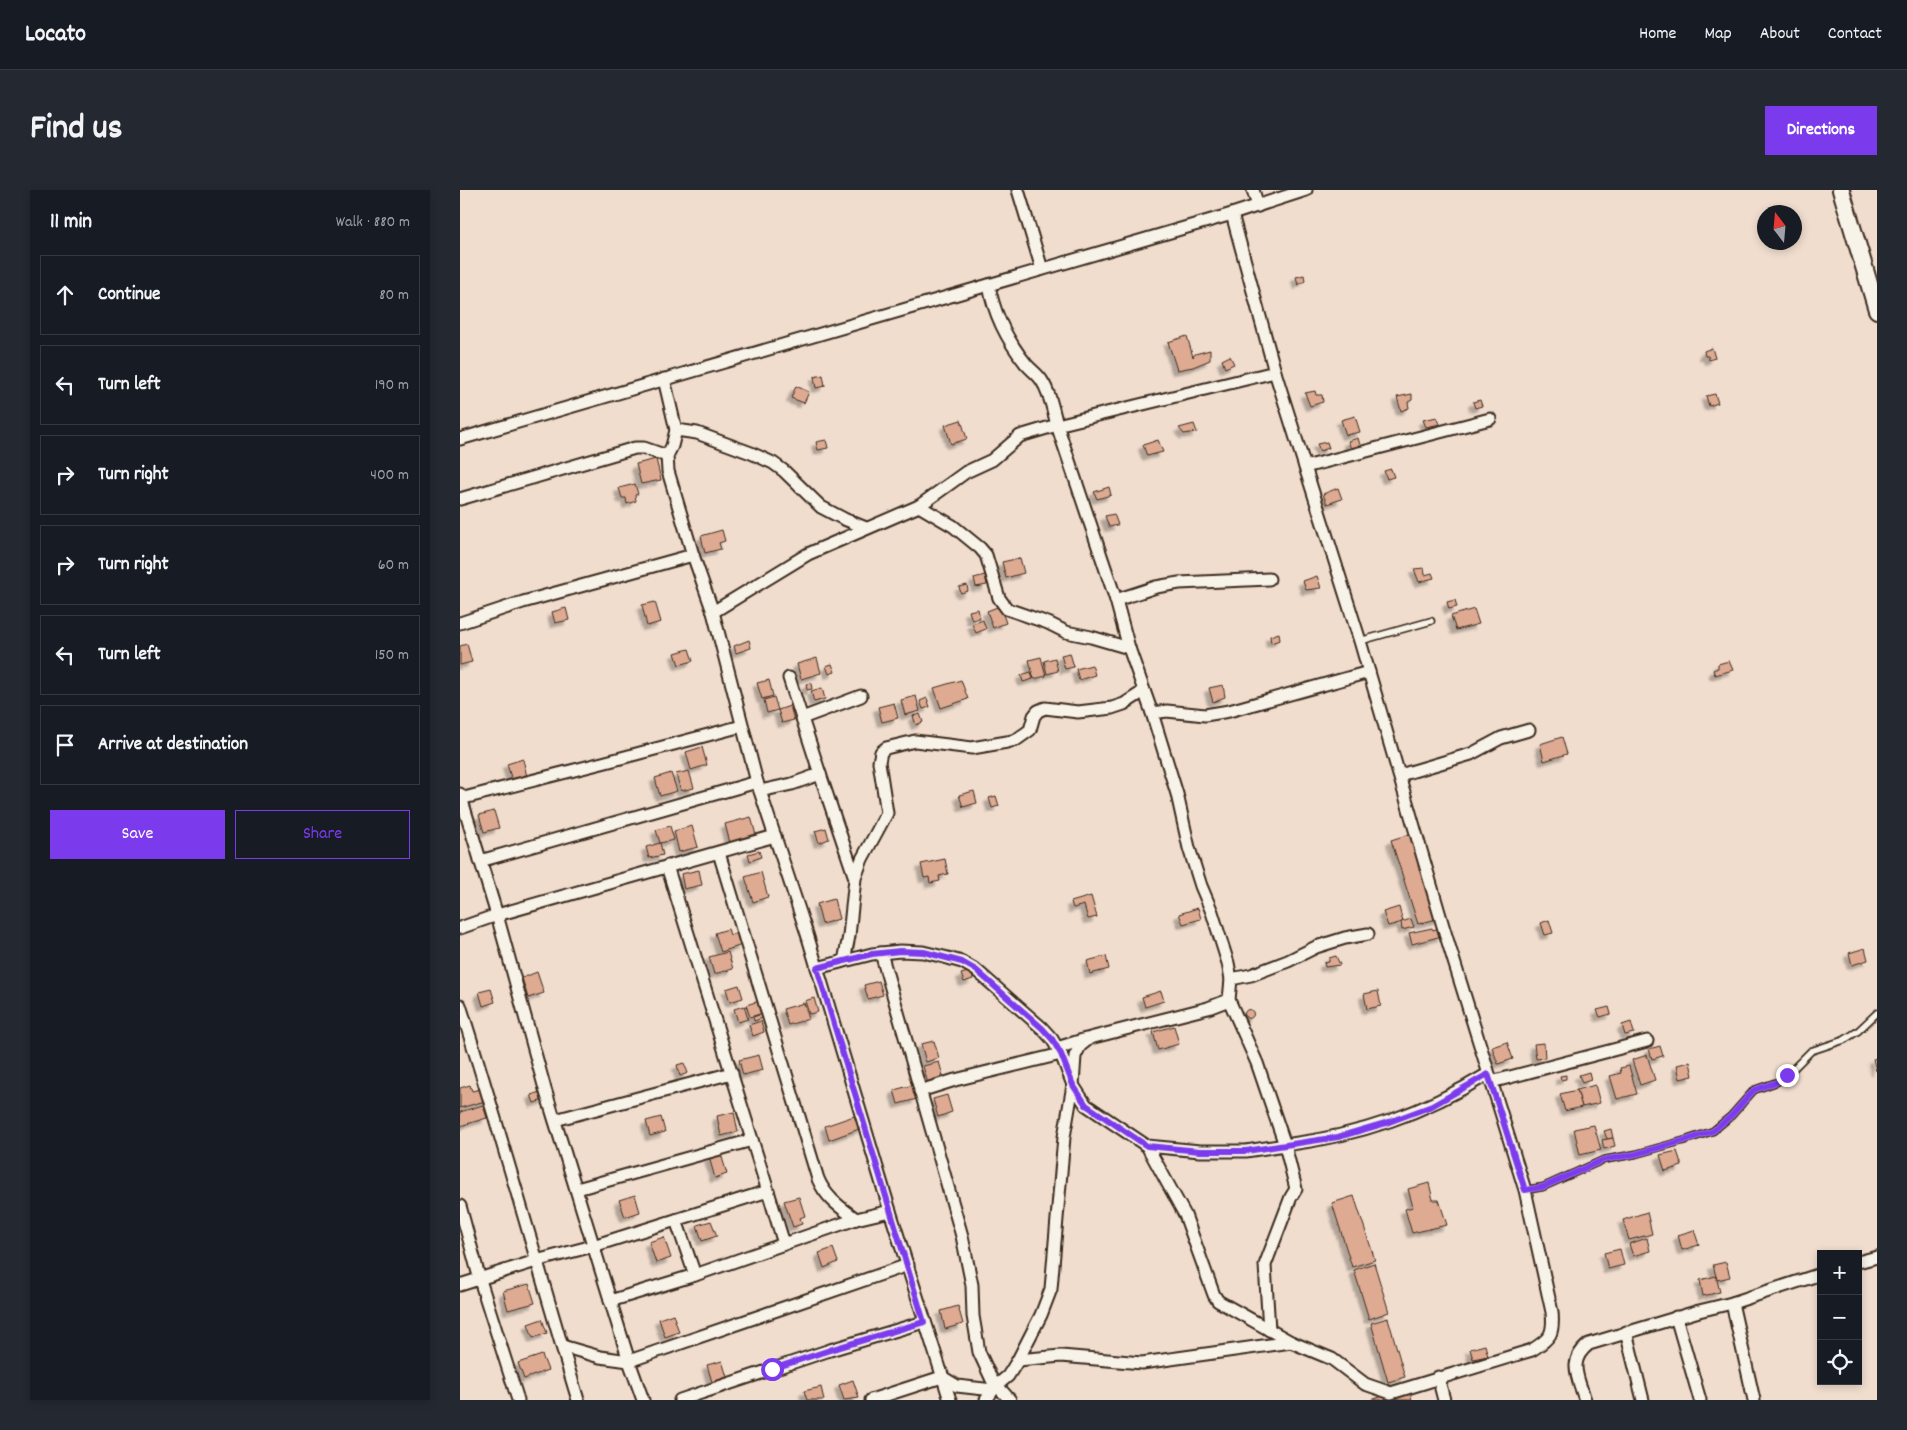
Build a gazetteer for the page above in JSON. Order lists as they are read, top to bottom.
{
  "north": "top",
  "page": {
    "header": "Locato",
    "nav": [
      "Home",
      "Map",
      "About",
      "Contact"
    ],
    "title": "Find us",
    "buttons": [
      "Directions",
      ["Save", "Share"]
    ],
    "heading": ["11 min", "Walk · 880 m"],
    "list": [
      ["Continue", "80 m"],
      ["Turn left", "190 m"],
      ["Turn right", "400 m"],
      ["Turn right", "60 m"],
      ["Turn left", "150 m"],
      "Arrive at destination"
    ],
    "map_buttons": ["+", "−"]
  }
}
